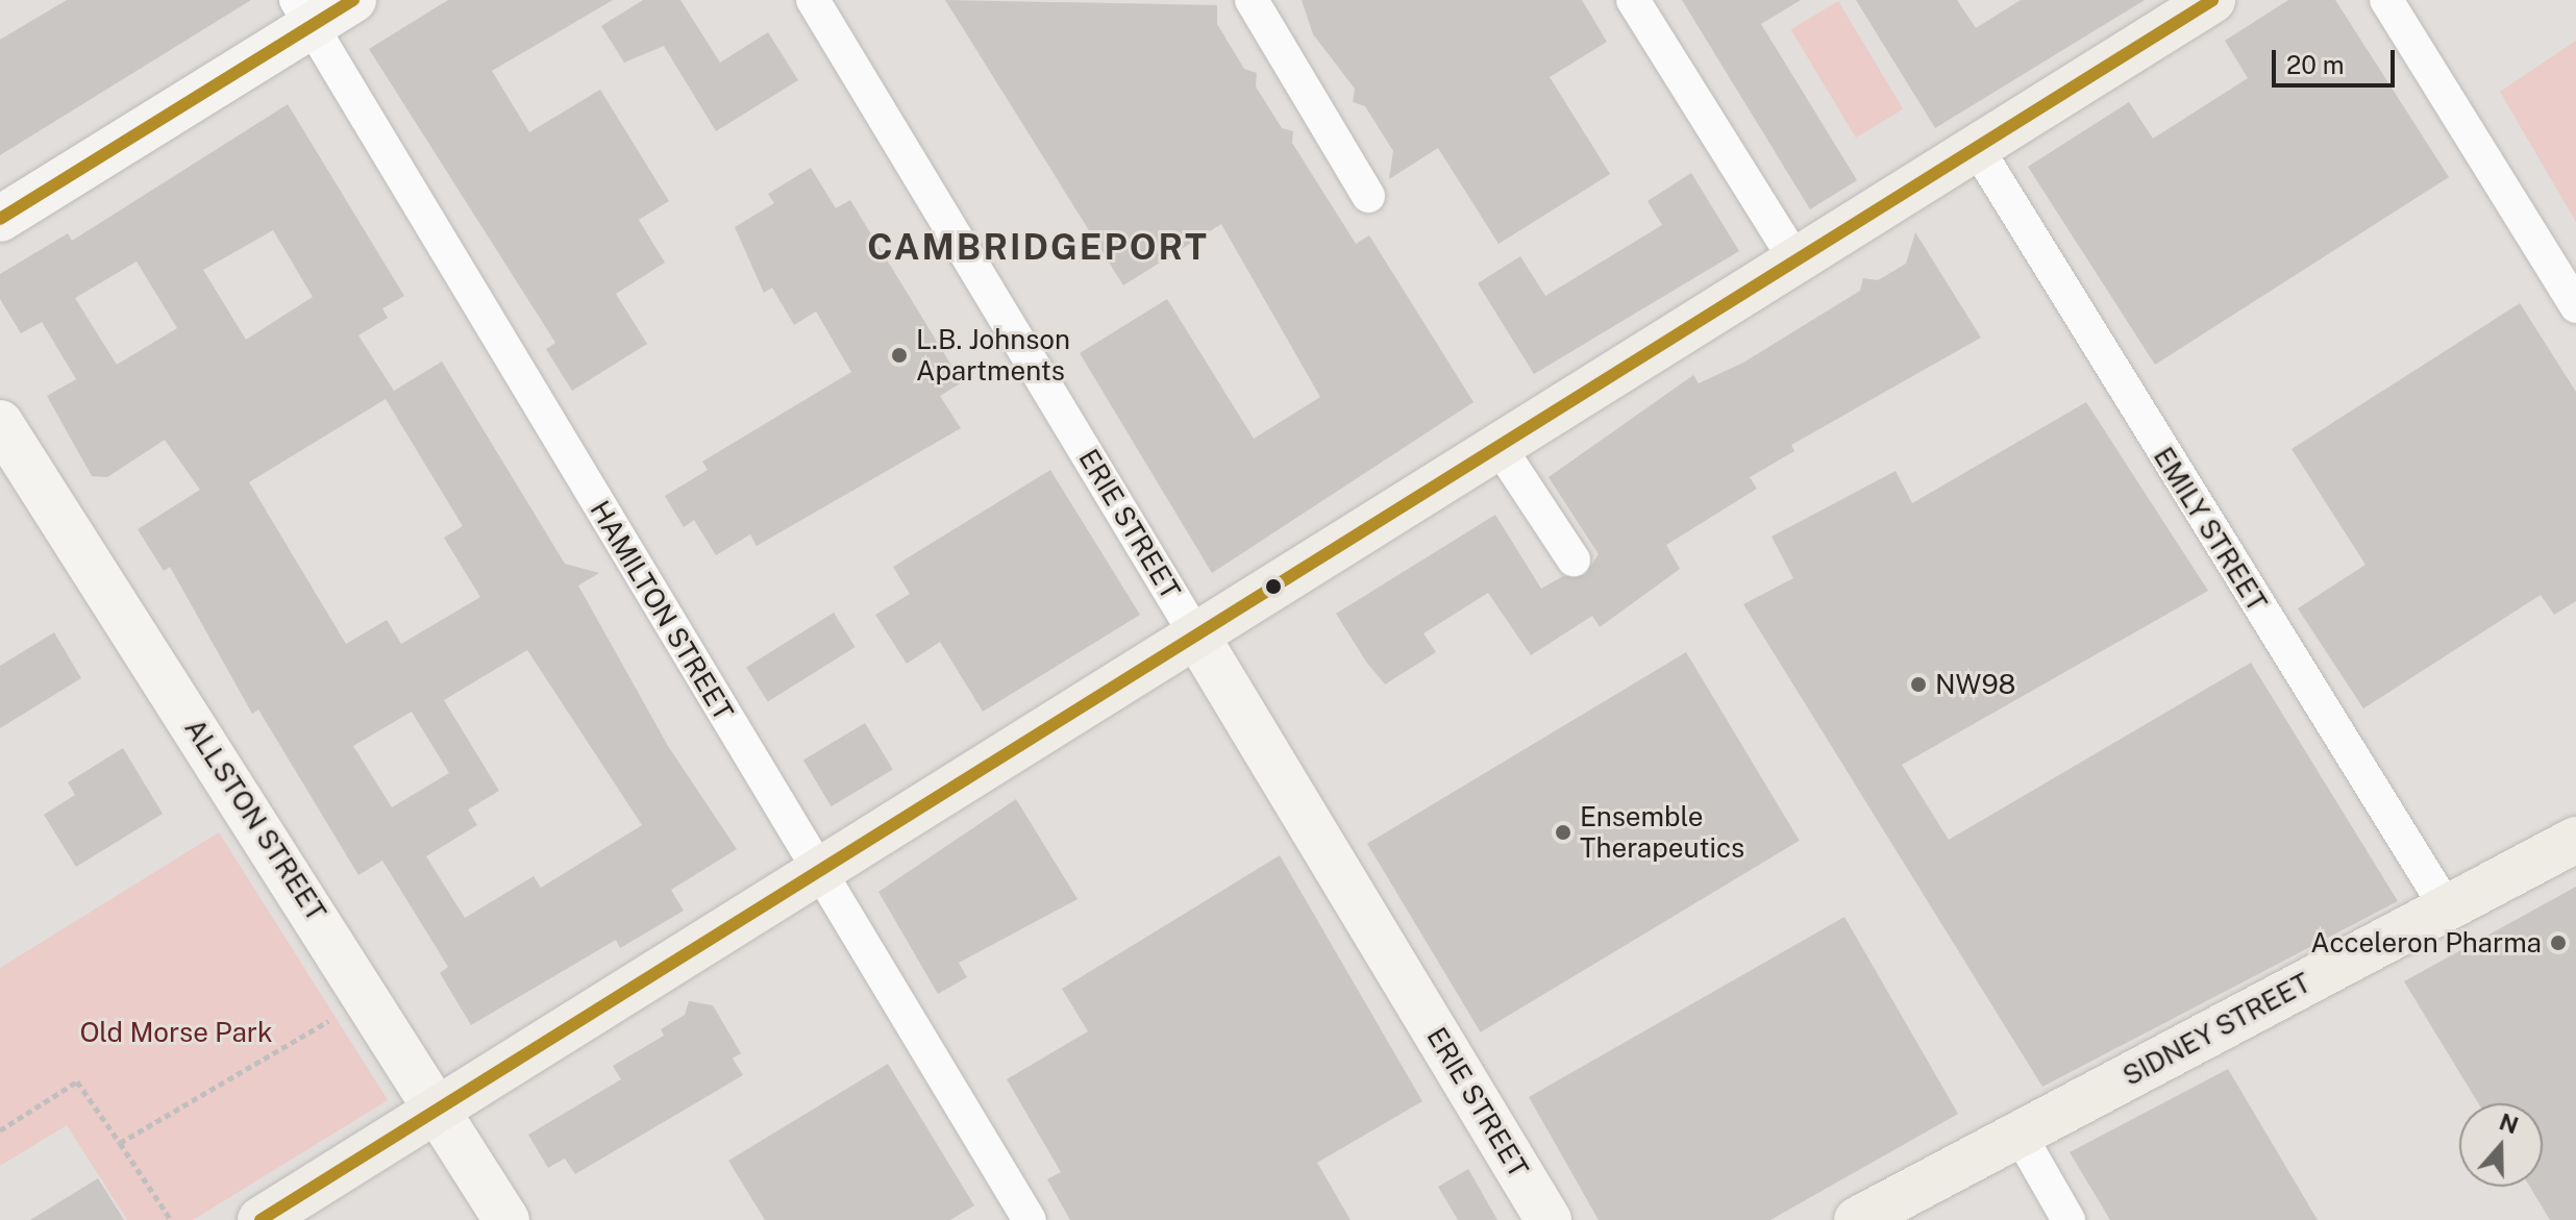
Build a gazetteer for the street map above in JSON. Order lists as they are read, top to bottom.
{
  "streets": {
    "main road": ["SIDNEY STREET"],
    "street": [
      "ERIE STREET",
      "EMILY STREET",
      "HAMILTON STREET",
      "ALLSTON STREET"
    ]
  },
  "crossings": [
    ["EMILY STREET", "SIDNEY STREET"]
  ],
  "districts": ["CAMBRIDGEPORT"],
  "parks": ["Old Morse Park"],
  "places": [
    "L.B. Johnson Apartments",
    "NW98",
    "Ensemble Therapeutics",
    "Acceleron Pharma"
  ],
  "scale_bar": "20 m",
  "north": "top"
}
